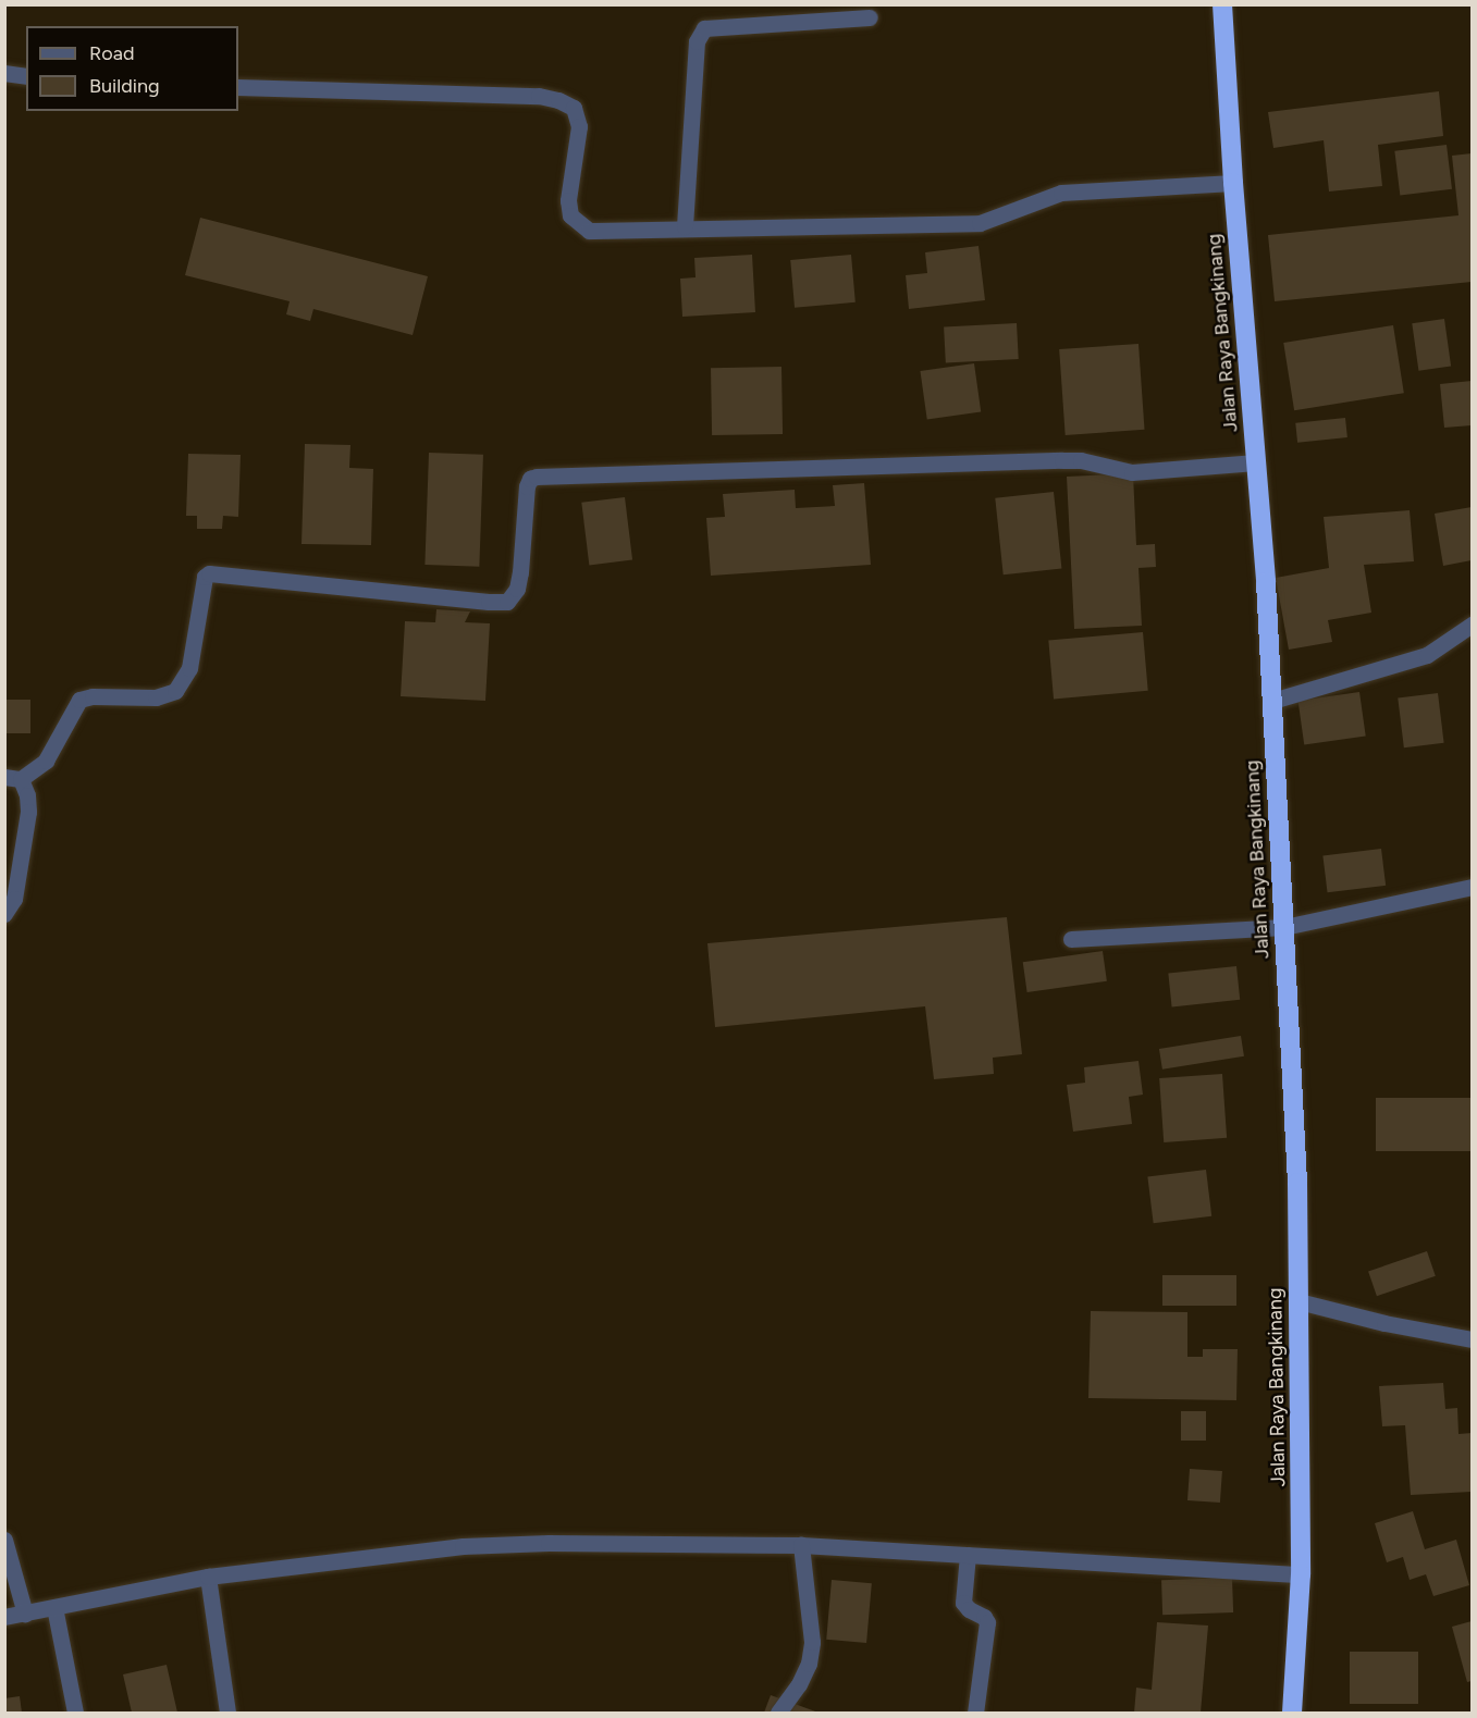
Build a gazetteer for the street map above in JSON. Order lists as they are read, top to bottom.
{
  "streets": {
    "highway": ["Jalan Raya Bangkinang"]
  },
  "legend": ["Road", "Building"]
}
